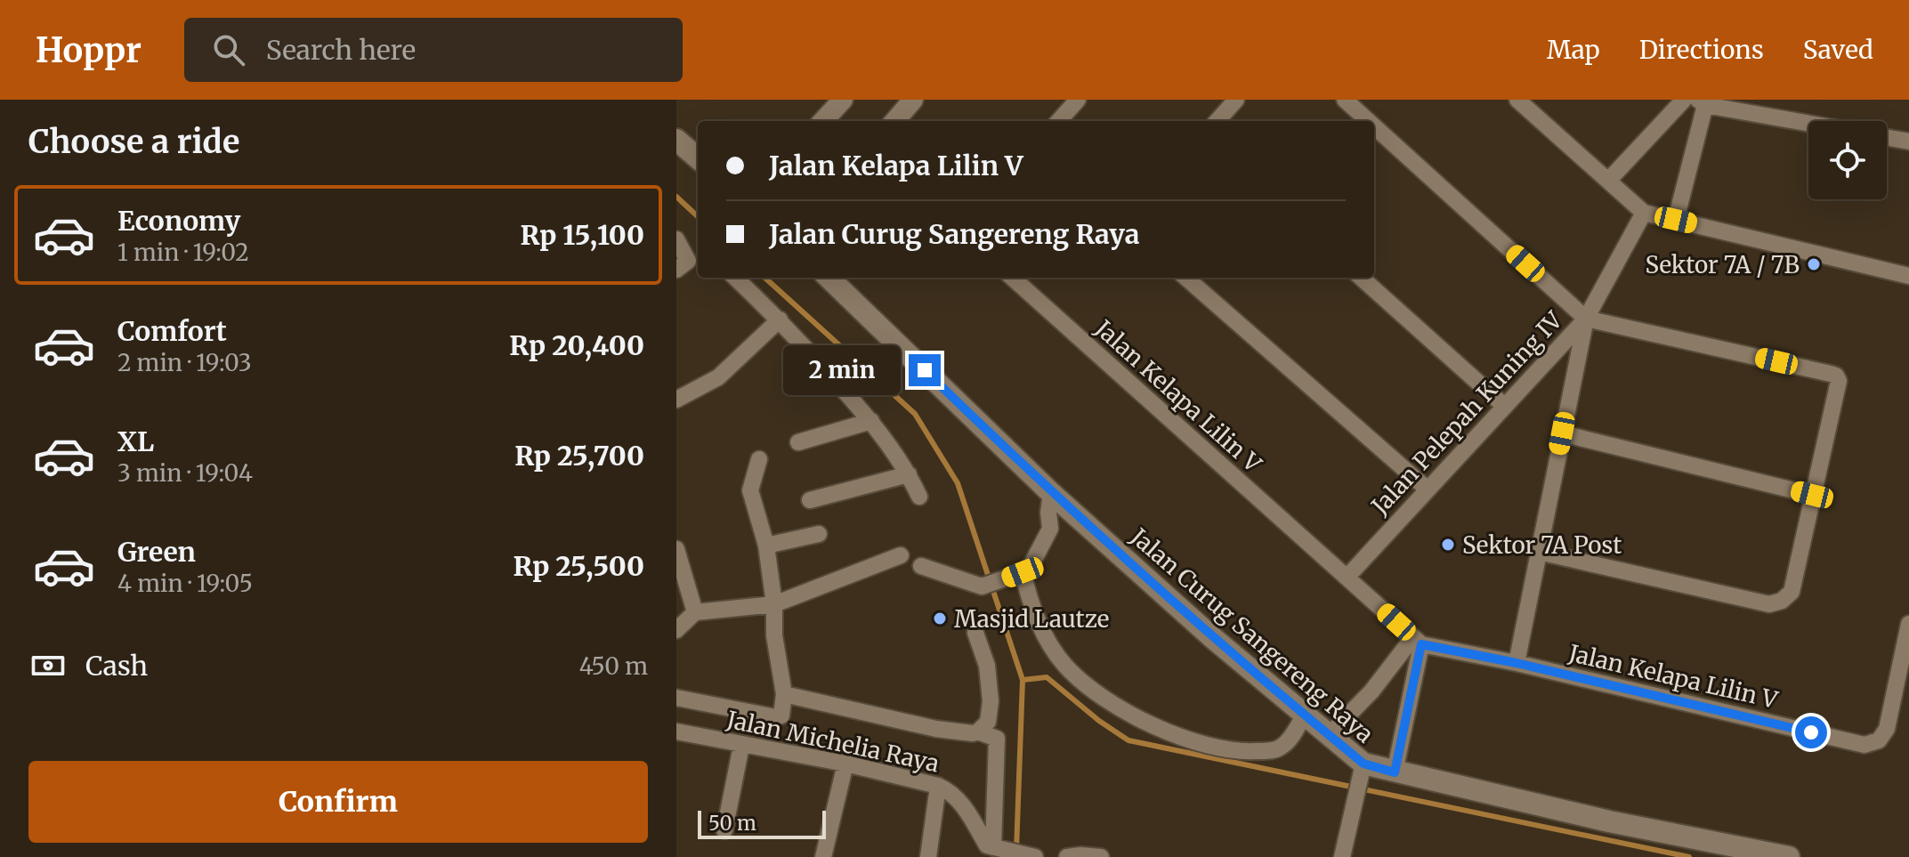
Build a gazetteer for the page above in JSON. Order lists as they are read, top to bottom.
{
  "streets": {
    "main road": ["Jalan Curug Sangereng Raya"],
    "street": ["Jalan Kelapa Lilin V", "Jalan Pelepah Kuning IV", "Jalan Michelia Raya"]
  },
  "crossings": [
    ["Jalan Kelapa Lilin V", "Jalan Pelepah Kuning IV"]
  ],
  "places": ["Sektor 7A / 7B", "Sektor 7A Post", "Masjid Lautze"],
  "scale_bar": "50 m",
  "page": {
    "header": "Hoppr",
    "search": "Search here",
    "nav": ["Map", "Directions", "Saved"],
    "heading": "Choose a ride",
    "banner": ["Jalan Kelapa Lilin V", "Jalan Curug Sangereng Raya"],
    "list": [
      {
        "name": "Economy",
        "note": "1 min · 19:02",
        "value": "Rp 15,100"
      },
      {
        "name": "Comfort",
        "note": "2 min · 19:03",
        "value": "Rp 20,400"
      },
      {
        "name": "XL",
        "note": "3 min · 19:04",
        "value": "Rp 25,700"
      },
      {
        "name": "Green",
        "note": "4 min · 19:05",
        "value": "Rp 25,500"
      }
    ],
    "bubble": "2 min",
    "pay": ["Cash", "450 m"],
    "buttons": "Confirm",
    "scale": "50 m"
  }
}
